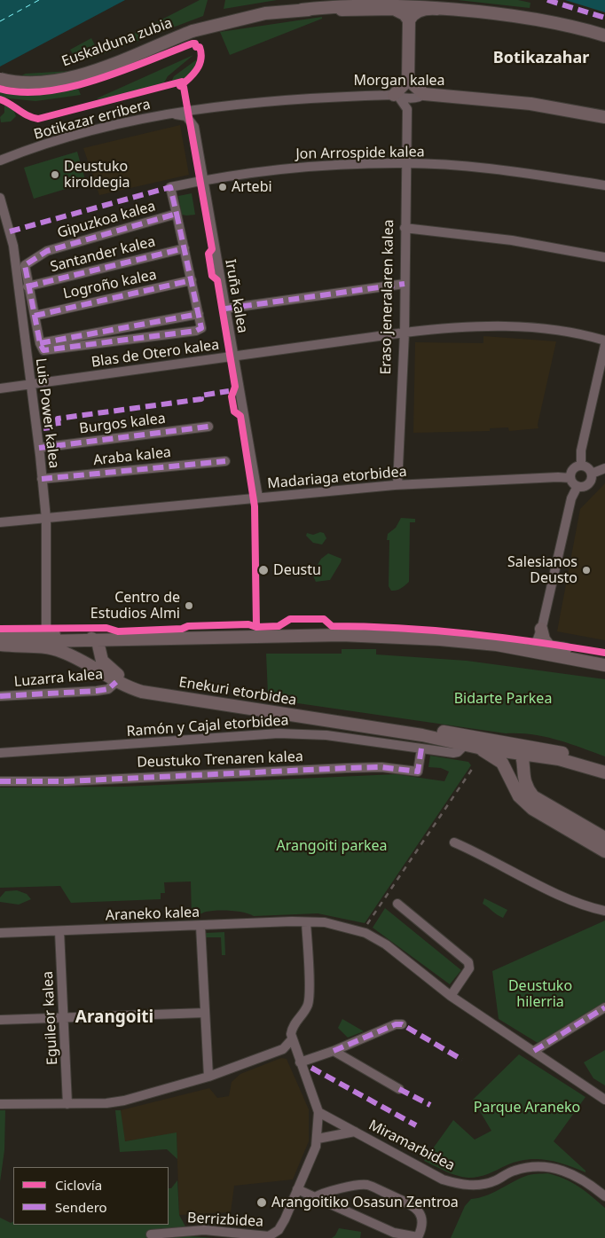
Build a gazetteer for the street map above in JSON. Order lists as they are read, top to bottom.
{
  "streets": {
    "main road": ["Euskalduna zubia", "Morgan kalea", "Enekuri etorbidea"],
    "street": [
      "Botikazar erribera",
      "Jon Arrospide kalea",
      "Gipuzkoa kalea",
      "Santander kalea",
      "Logroño kalea",
      "Iruña kalea",
      "Eraso jeneralaren kalea",
      "Blas de Otero kalea",
      "Luis Power kalea",
      "Burgos kalea",
      "Araba kalea",
      "Madariaga etorbidea",
      "Luzarra kalea",
      "Ramón y Cajal etorbidea",
      "Deustuko Trenaren kalea",
      "Araneko kalea",
      "Eguileor kalea",
      "Miramarbidea",
      "Berrizbidea"
    ]
  },
  "crossings": [
    ["Morgan kalea", "Botikazar erribera"],
    ["Botikazar erribera", "Iruña kalea"],
    ["Jon Arrospide kalea", "Gipuzkoa kalea"],
    ["Jon Arrospide kalea", "Iruña kalea"],
    ["Jon Arrospide kalea", "Eraso jeneralaren kalea"],
    ["Gipuzkoa kalea", "Santander kalea"],
    ["Gipuzkoa kalea", "Logroño kalea"],
    ["Iruña kalea", "Blas de Otero kalea"],
    ["Iruña kalea", "Madariaga etorbidea"],
    ["Eraso jeneralaren kalea", "Blas de Otero kalea"],
    ["Eraso jeneralaren kalea", "Madariaga etorbidea"],
    ["Blas de Otero kalea", "Luis Power kalea"],
    ["Luis Power kalea", "Burgos kalea"],
    ["Luis Power kalea", "Araba kalea"],
    ["Luis Power kalea", "Madariaga etorbidea"],
    ["Luzarra kalea", "Enekuri etorbidea"],
    ["Enekuri etorbidea", "Ramón y Cajal etorbidea"],
    ["Ramón y Cajal etorbidea", "Deustuko Trenaren kalea"],
    ["Araneko kalea", "Eguileor kalea"],
    ["Miramarbidea", "Berrizbidea"]
  ],
  "districts": ["Botikazahar", "Arangoiti"],
  "parks": [
    "Bidarte Parkea",
    "Arangoiti parkea",
    "Deustuko hilerria",
    "Parque Araneko"
  ],
  "places": [
    "Deustuko kiroldegia",
    "Artebi",
    "Deustu",
    "Salesianos Deusto",
    "Centro de Estudios Almi",
    "Arangoitiko Osasun Zentroa"
  ],
  "legend": ["Ciclovía", "Sendero"]
}
